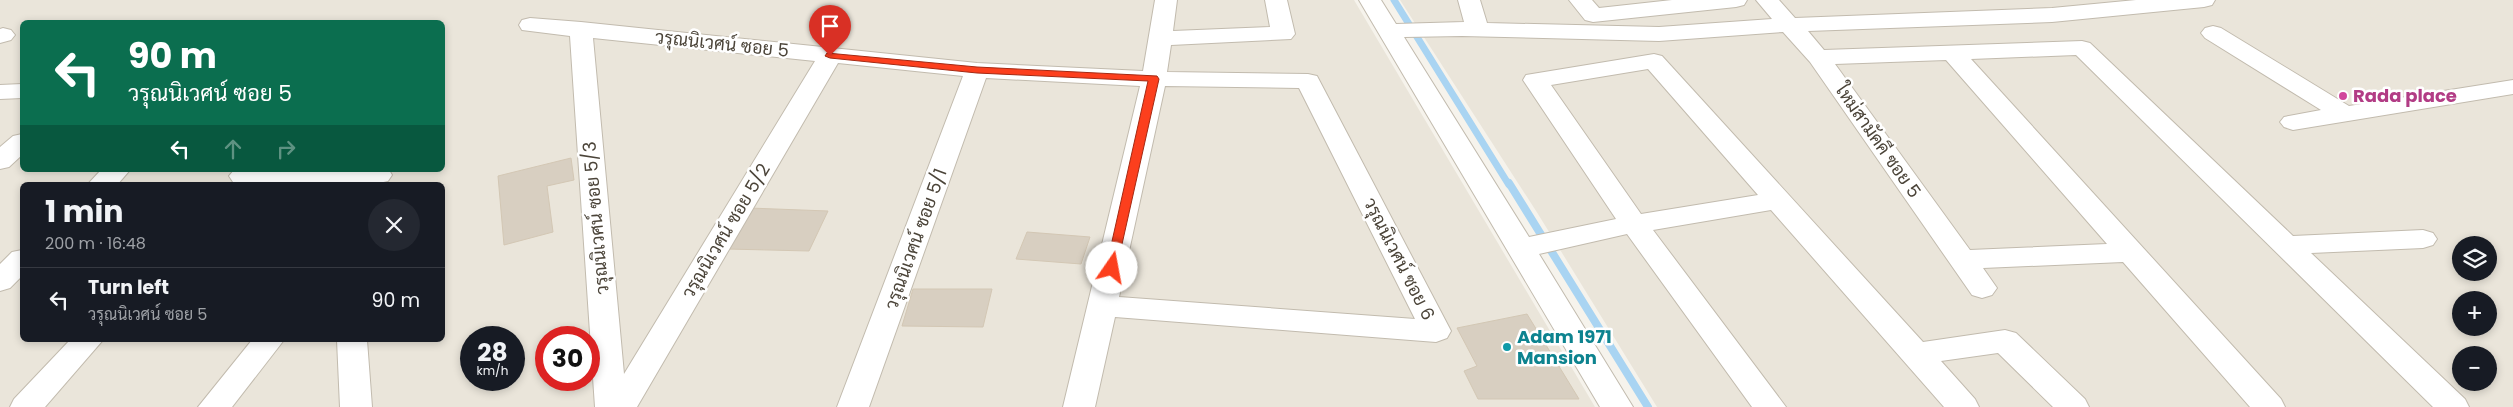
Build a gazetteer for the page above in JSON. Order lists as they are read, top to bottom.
{
  "streets": {
    "street": [
      "วรุณนิเวศน์ ซอย 5",
      "ใหม่สามัคคี ซอย 5",
      "วรุณนิเวศน์ ซอย 5/3",
      "วรุณนิเวศน์ ซอย 5/2",
      "วรุณนิเวศน์ ซอย 5/1",
      "วรุณนิเวศน์ ซอย 6"
    ]
  },
  "crossings": [
    ["วรุณนิเวศน์ ซอย 5", "วรุณนิเวศน์ ซอย 5/3"],
    ["วรุณนิเวศน์ ซอย 5", "วรุณนิเวศน์ ซอย 5/2"],
    ["วรุณนิเวศน์ ซอย 5", "วรุณนิเวศน์ ซอย 5/1"],
    ["วรุณนิเวศน์ ซอย 5", "วรุณนิเวศน์ ซอย 6"]
  ],
  "places": ["Rada place", "Adam 1971 Mansion"],
  "page": {
    "turn": ["90 m", "วรุณนิเวศน์ ซอย 5"],
    "heading": ["1 min", "200 m · 16:48"],
    "map_buttons": ["+", "−"],
    "list": [
      {
        "name": "Turn left",
        "note": "วรุณนิเวศน์ ซอย 5",
        "value": "90 m"
      }
    ],
    "speed": "28 km/h",
    "limit": "30"
  }
}
